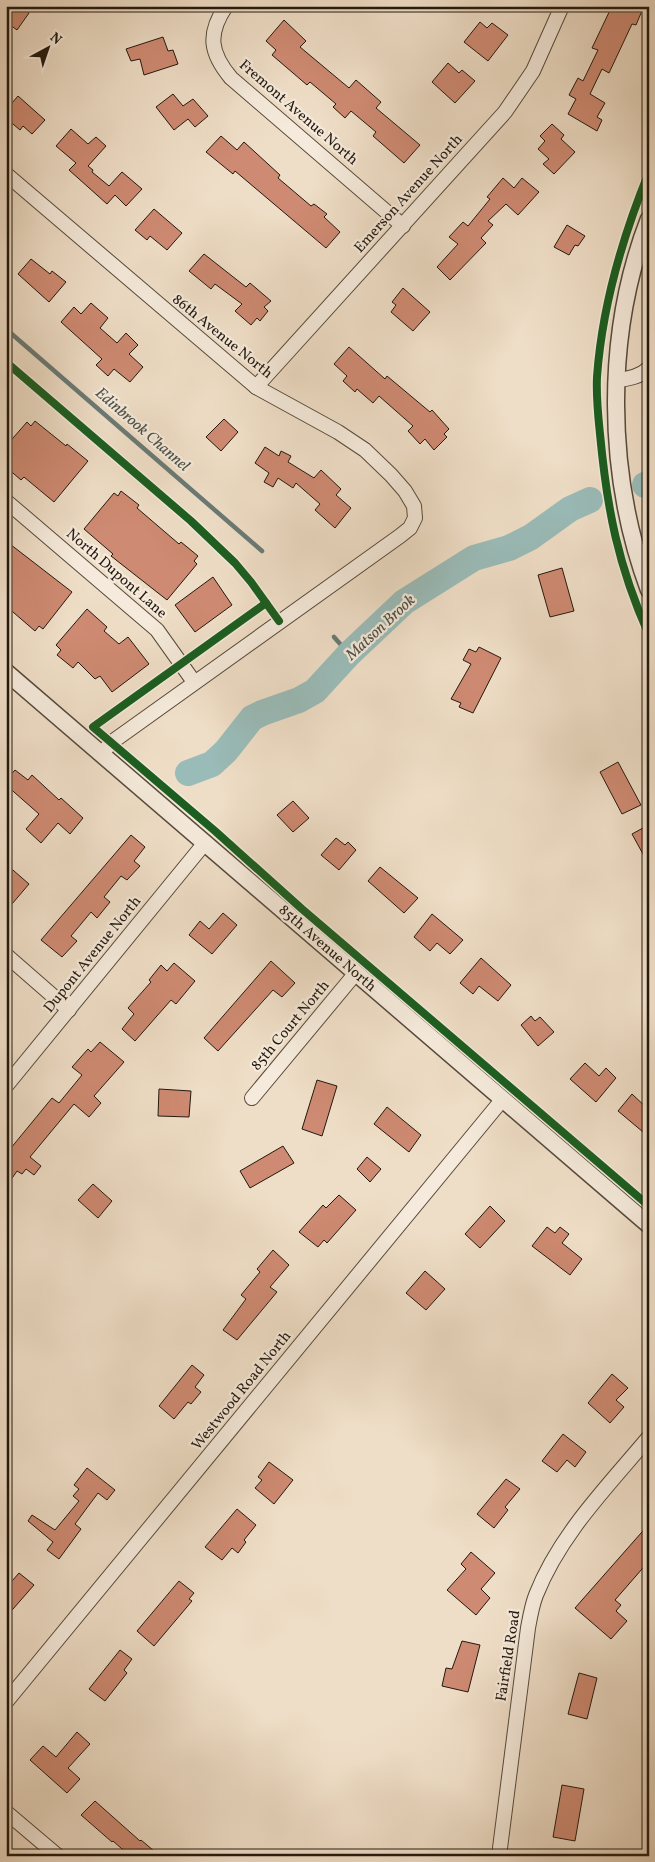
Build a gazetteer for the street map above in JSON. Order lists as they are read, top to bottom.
{
  "streets": {
    "street": [
      "Fremont Avenue North",
      "Emerson Avenue North",
      "86th Avenue North",
      "North Dupont Lane",
      "85th Avenue North",
      "Dupont Avenue North",
      "85th Court North",
      "Westwood Road North",
      "Fairfield Road"
    ]
  },
  "crossings": [
    ["Fremont Avenue North", "Emerson Avenue North"],
    ["Emerson Avenue North", "86th Avenue North"],
    ["86th Avenue North", "North Dupont Lane"],
    ["85th Avenue North", "Dupont Avenue North"],
    ["85th Avenue North", "85th Court North"],
    ["85th Avenue North", "Westwood Road North"]
  ],
  "water": ["Edinbrook Channel", "Matson Brook"],
  "north": "top right"
}
